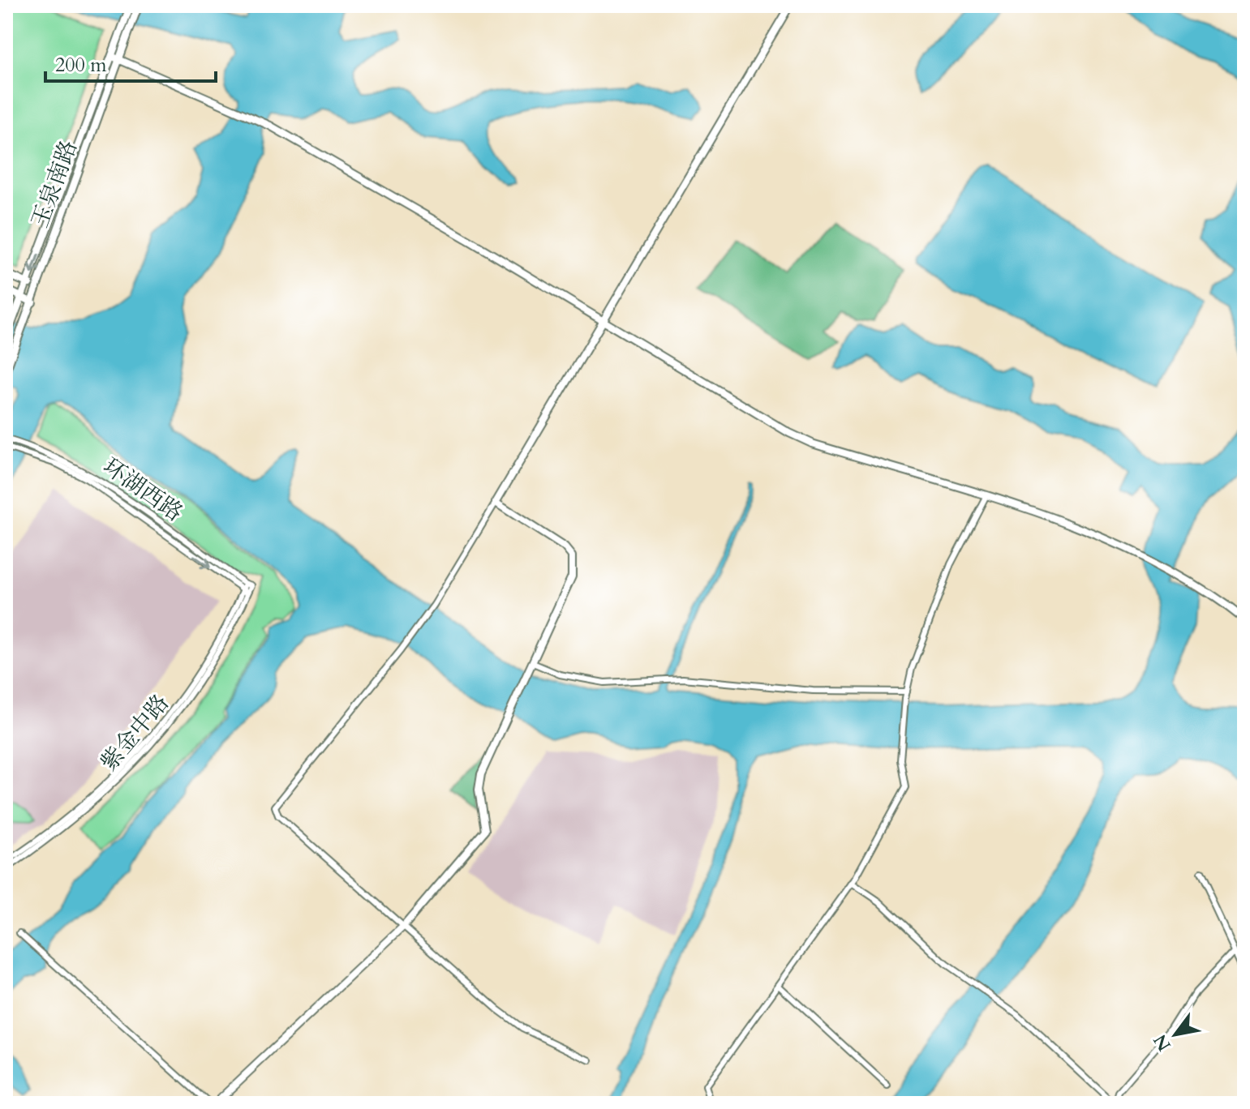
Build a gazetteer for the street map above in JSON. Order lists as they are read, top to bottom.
{
  "streets": {
    "street": ["玉泉南路", "环湖西路", "紫金中路"]
  },
  "crossings": [
    ["环湖西路", "紫金中路"]
  ],
  "scale_bar": "200 m",
  "north": "bottom left"
}
